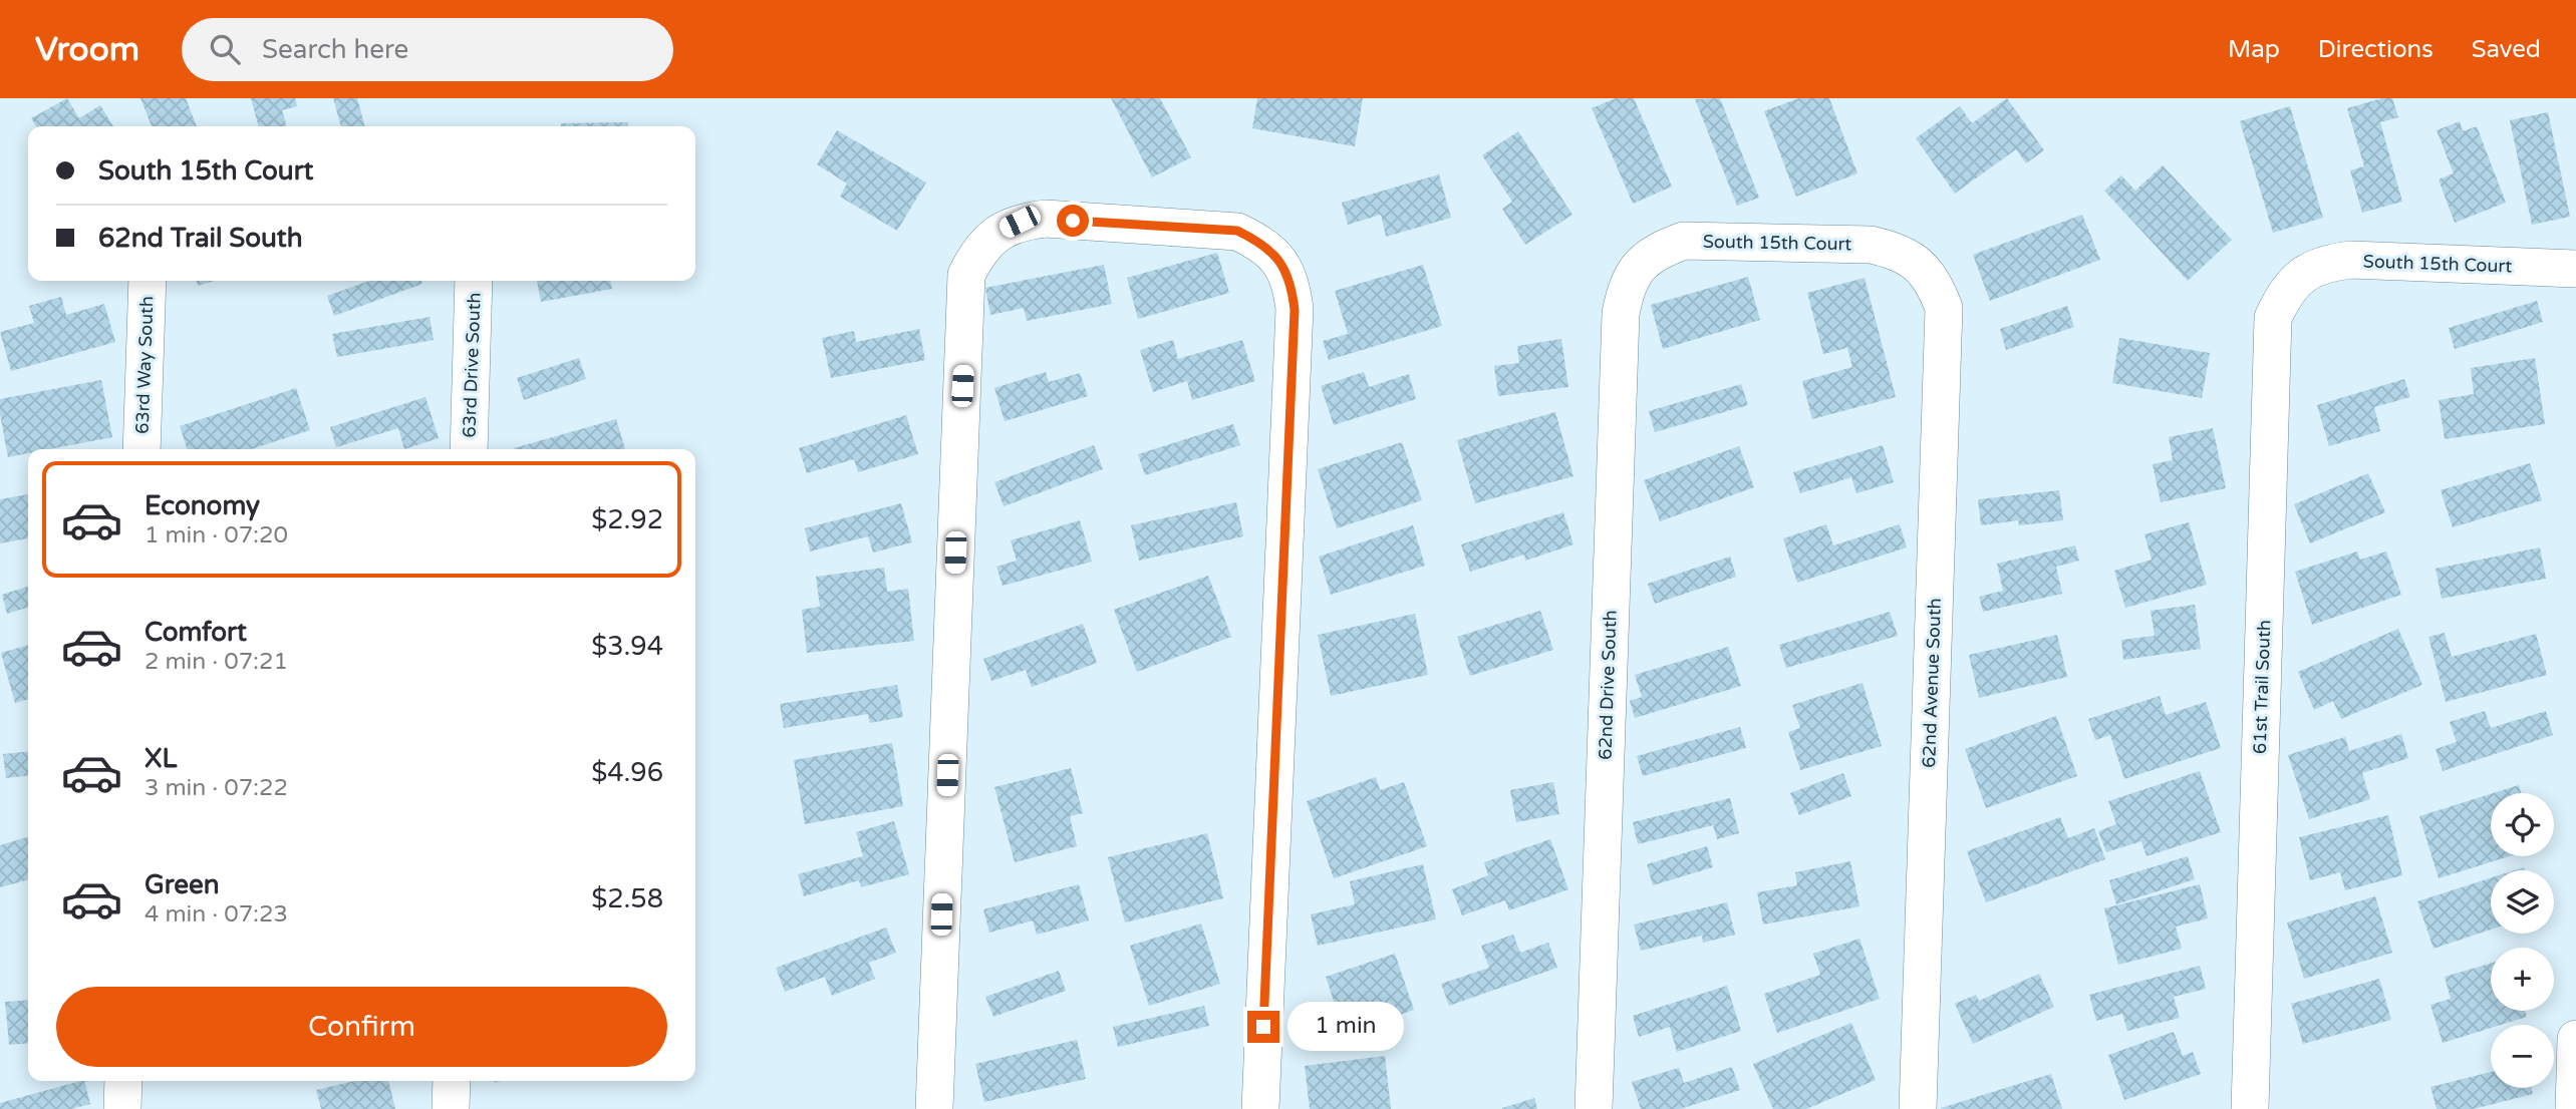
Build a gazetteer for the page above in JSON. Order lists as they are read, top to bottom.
{
  "streets": {
    "street": [
      "South 15th Court",
      "63rd Way South",
      "63rd Drive South",
      "62nd Avenue South",
      "62nd Drive South",
      "61st Trail South"
    ]
  },
  "crossings": [
    ["South 15th Court", "62nd Avenue South"],
    ["South 15th Court", "62nd Drive South"],
    ["South 15th Court", "61st Trail South"]
  ],
  "page": {
    "header": "Vroom",
    "search": "Search here",
    "nav": ["Map", "Directions", "Saved"],
    "banner": ["South 15th Court", "62nd Trail South"],
    "list": [
      {
        "name": "Economy",
        "note": "1 min · 07:20",
        "value": "$2.92"
      },
      {
        "name": "Comfort",
        "note": "2 min · 07:21",
        "value": "$3.94"
      },
      {
        "name": "XL",
        "note": "3 min · 07:22",
        "value": "$4.96"
      },
      {
        "name": "Green",
        "note": "4 min · 07:23",
        "value": "$2.58"
      }
    ],
    "map_buttons": ["+", "−"],
    "buttons": "Confirm",
    "bubble": "1 min"
  }
}
